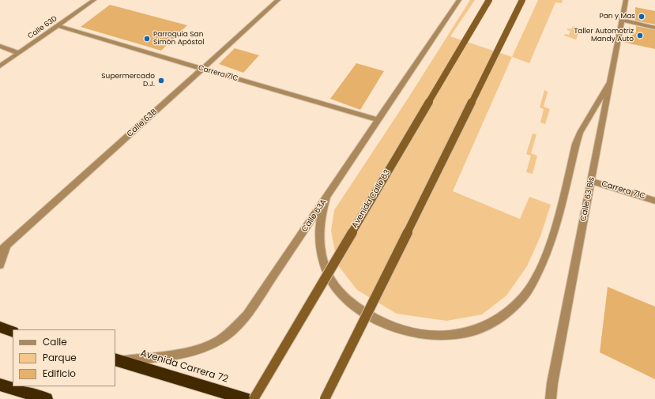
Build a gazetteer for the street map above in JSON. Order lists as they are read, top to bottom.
{
  "streets": {
    "highway": ["Avenida Carrera 72"],
    "main road": ["Avenida Calle 63"],
    "street": [
      "Calle 63D",
      "Carrera 71C",
      "Calle 63B",
      "Calle 63 Bis",
      "Calle 63A"
    ]
  },
  "crossings": [
    ["Calle 63D", "Carrera 71C"],
    ["Carrera 71C", "Calle 63B"],
    ["Carrera 71C", "Calle 63 Bis"],
    ["Carrera 71C", "Calle 63A"],
    ["Calle 63A", "Avenida Carrera 72"]
  ],
  "places": [
    "Pan y Mas",
    "Taller Automotriz Mandy Auto",
    "Parroquia San Simón Apóstol",
    "Supermercado D.J."
  ],
  "legend": ["Calle", "Parque", "Edificio"]
}
